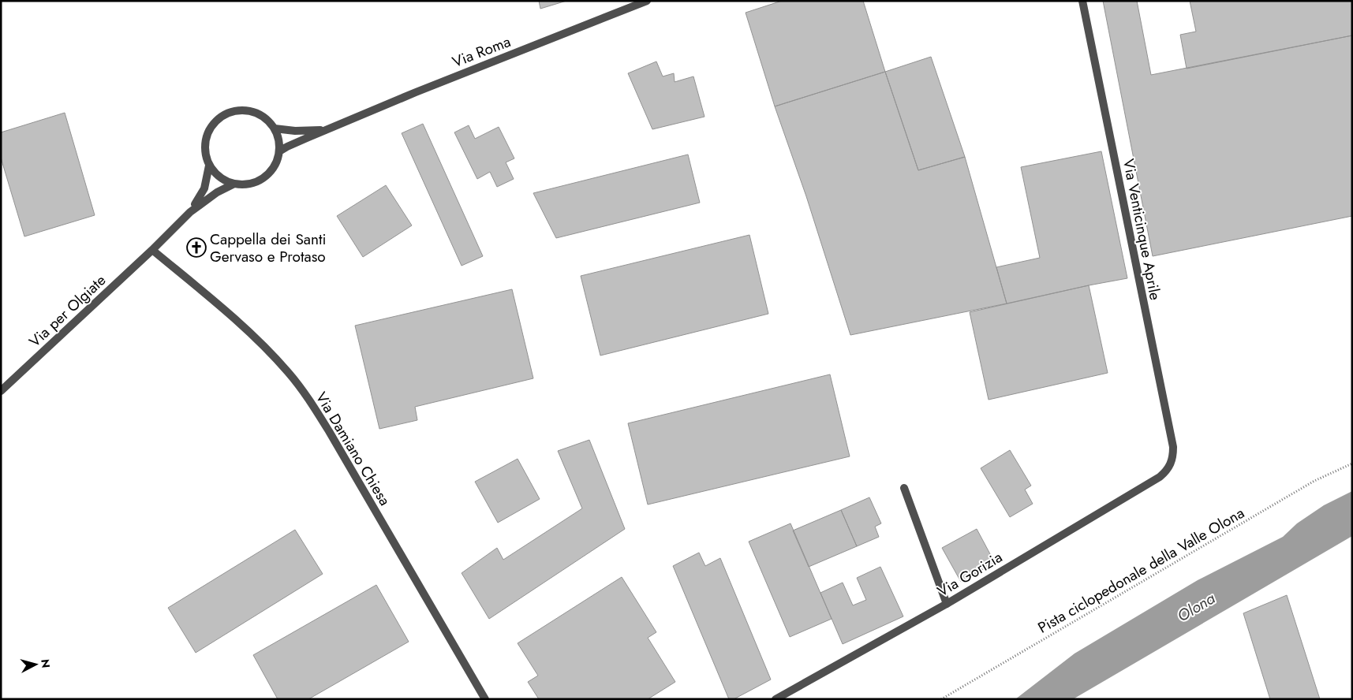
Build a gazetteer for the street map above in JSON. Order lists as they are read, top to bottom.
{
  "streets": {
    "street": [
      "Via Roma",
      "Via Venticinque Aprile",
      "Via per Olgiate",
      "Via Damiano Chiesa",
      "Via Gorizia"
    ],
    "path": ["Pista ciclopedonale della Valle Olona"]
  },
  "crossings": [
    ["Via Venticinque Aprile", "Via Gorizia"],
    ["Via per Olgiate", "Via Damiano Chiesa"]
  ],
  "water": ["Olona"],
  "places": {
    "church": ["Cappella dei Santi Gervaso e Protaso"]
  },
  "north": "right"
}
